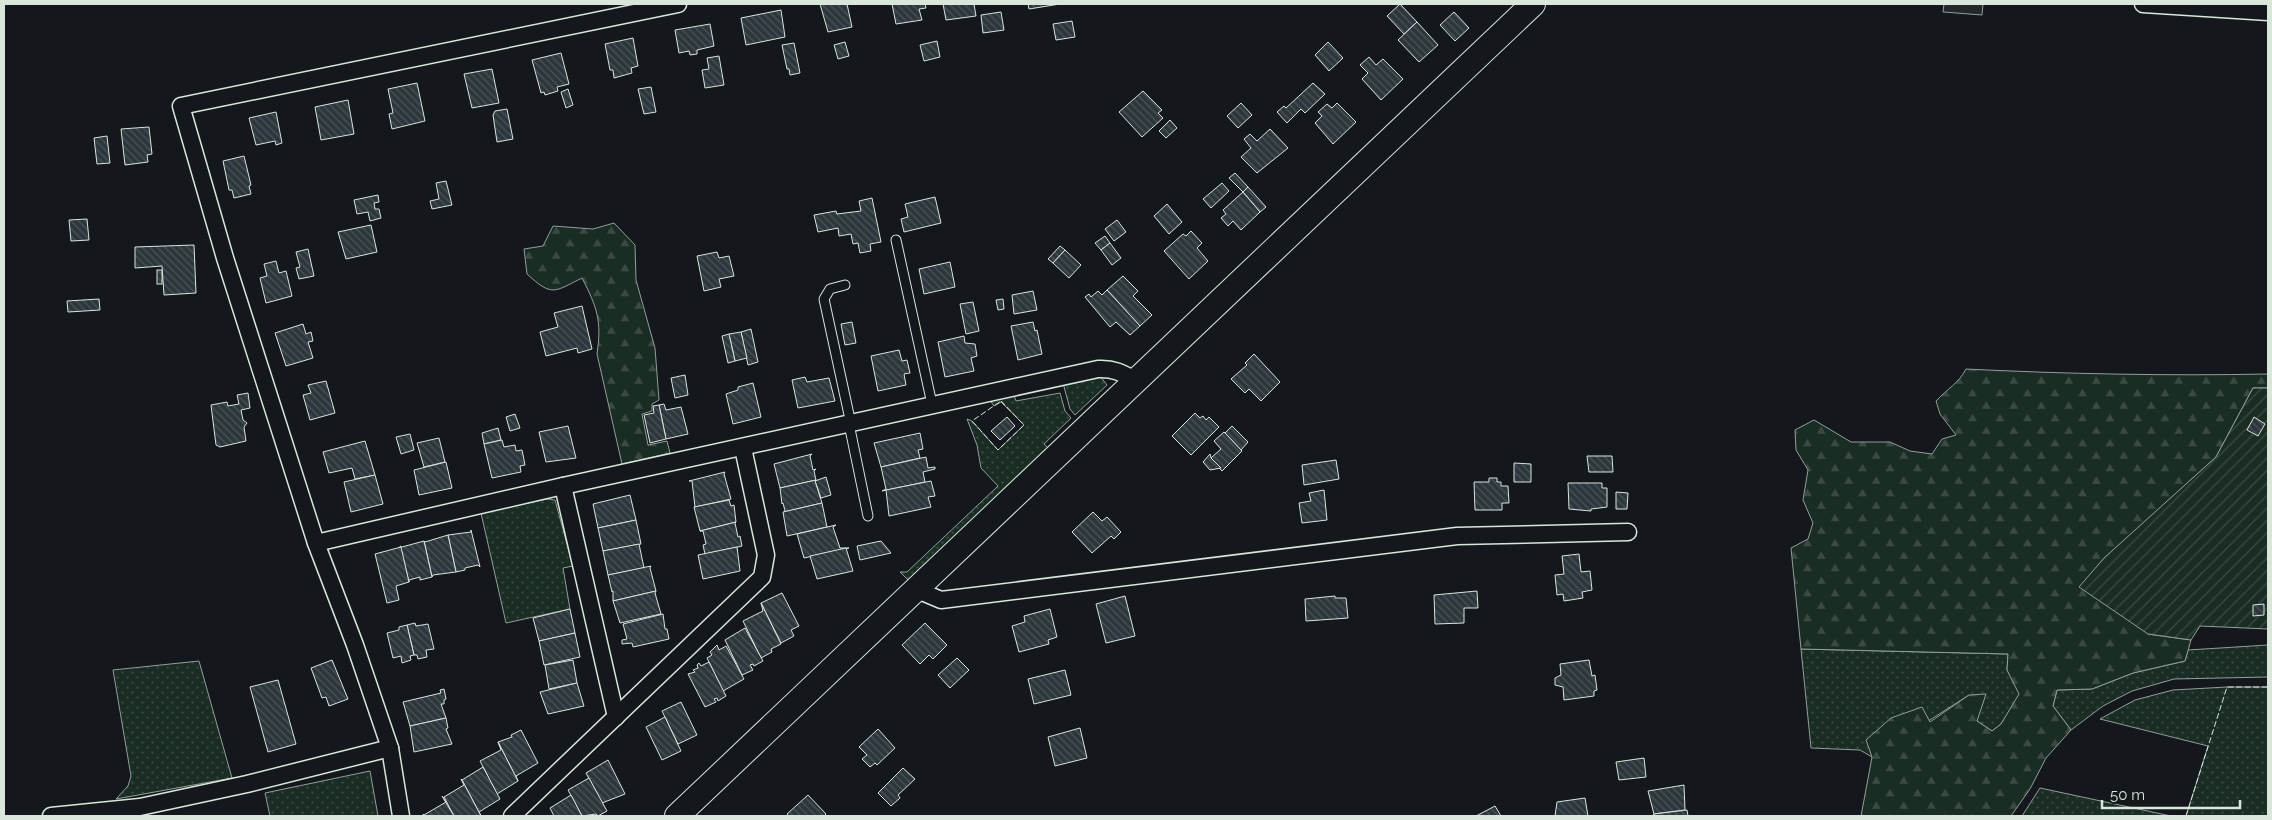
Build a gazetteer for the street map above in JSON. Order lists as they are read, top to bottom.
{
  "scale_bar": "50 m"
}
